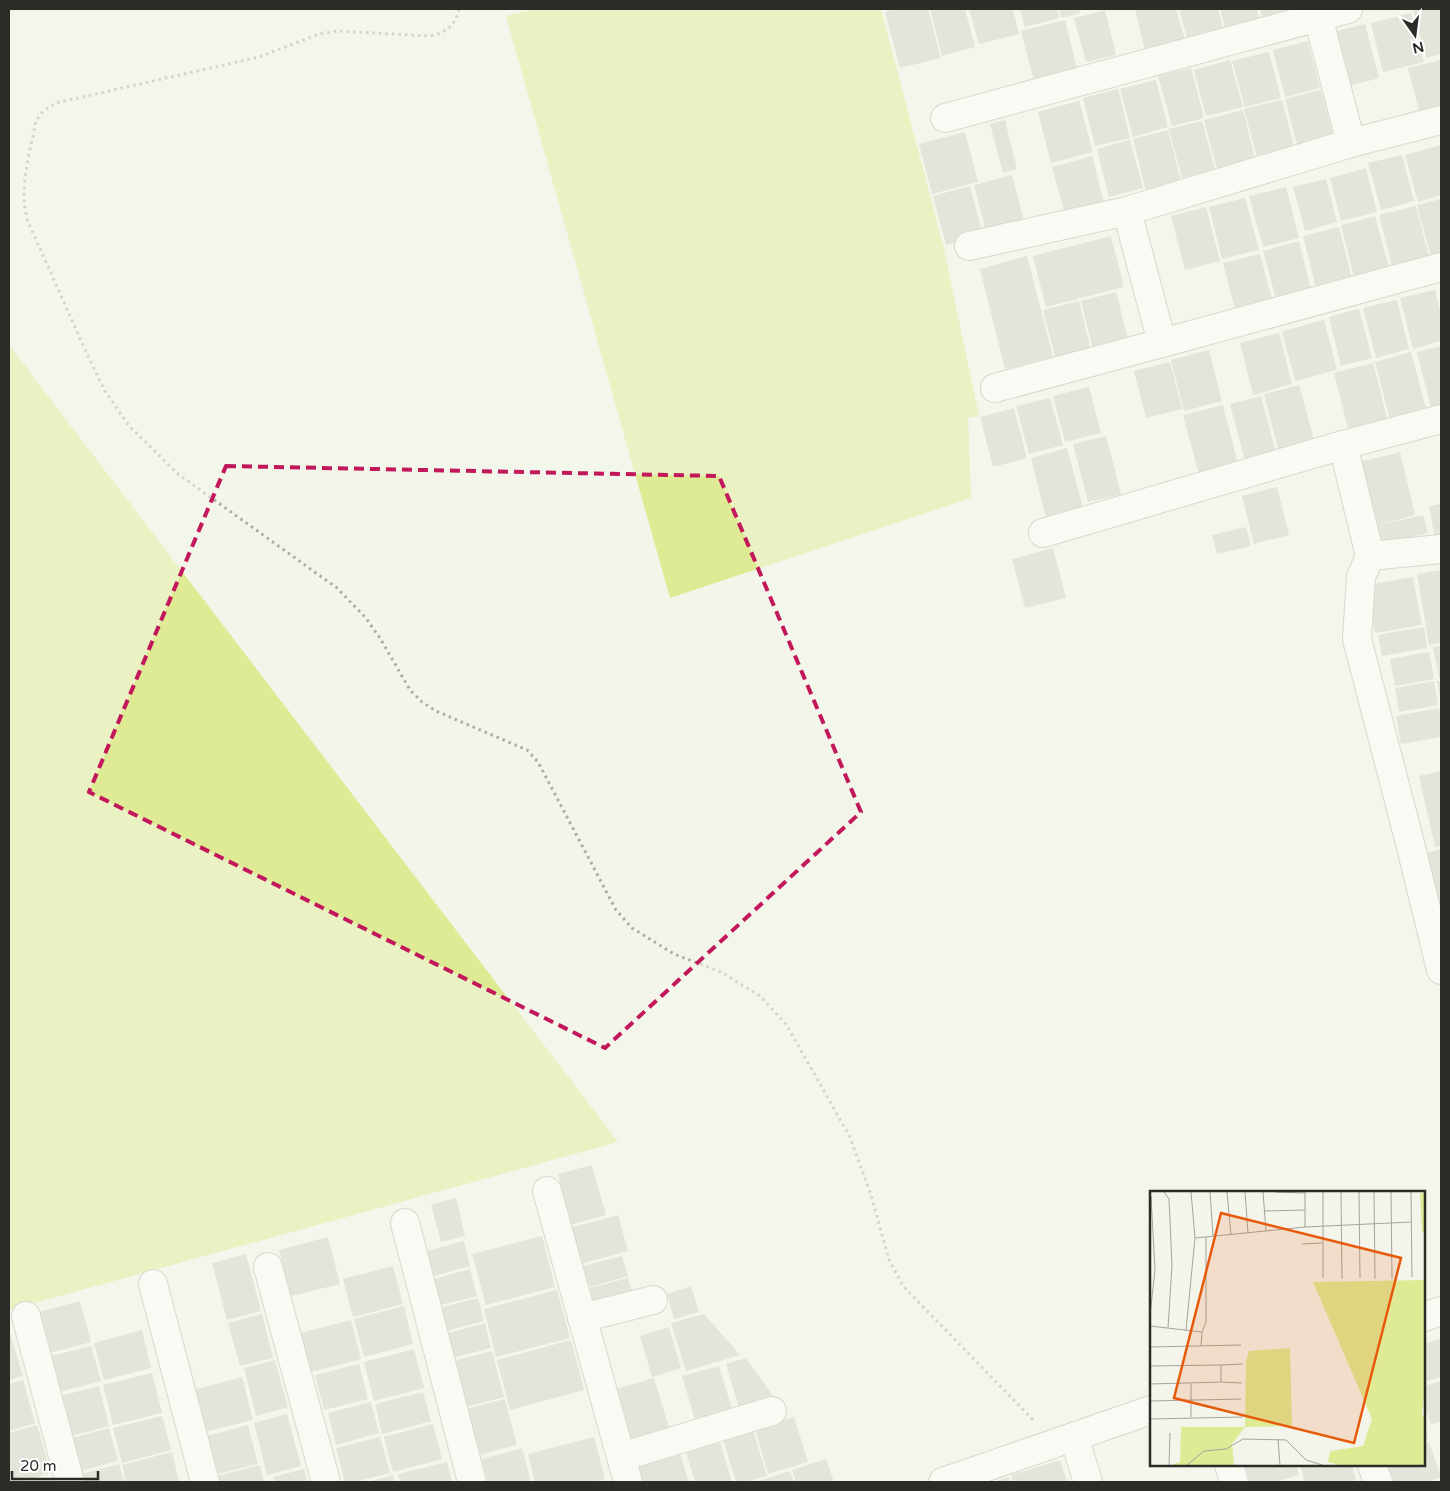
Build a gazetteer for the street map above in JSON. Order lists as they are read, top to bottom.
{
  "scale_bar": "20 m",
  "north": "bottom"
}
